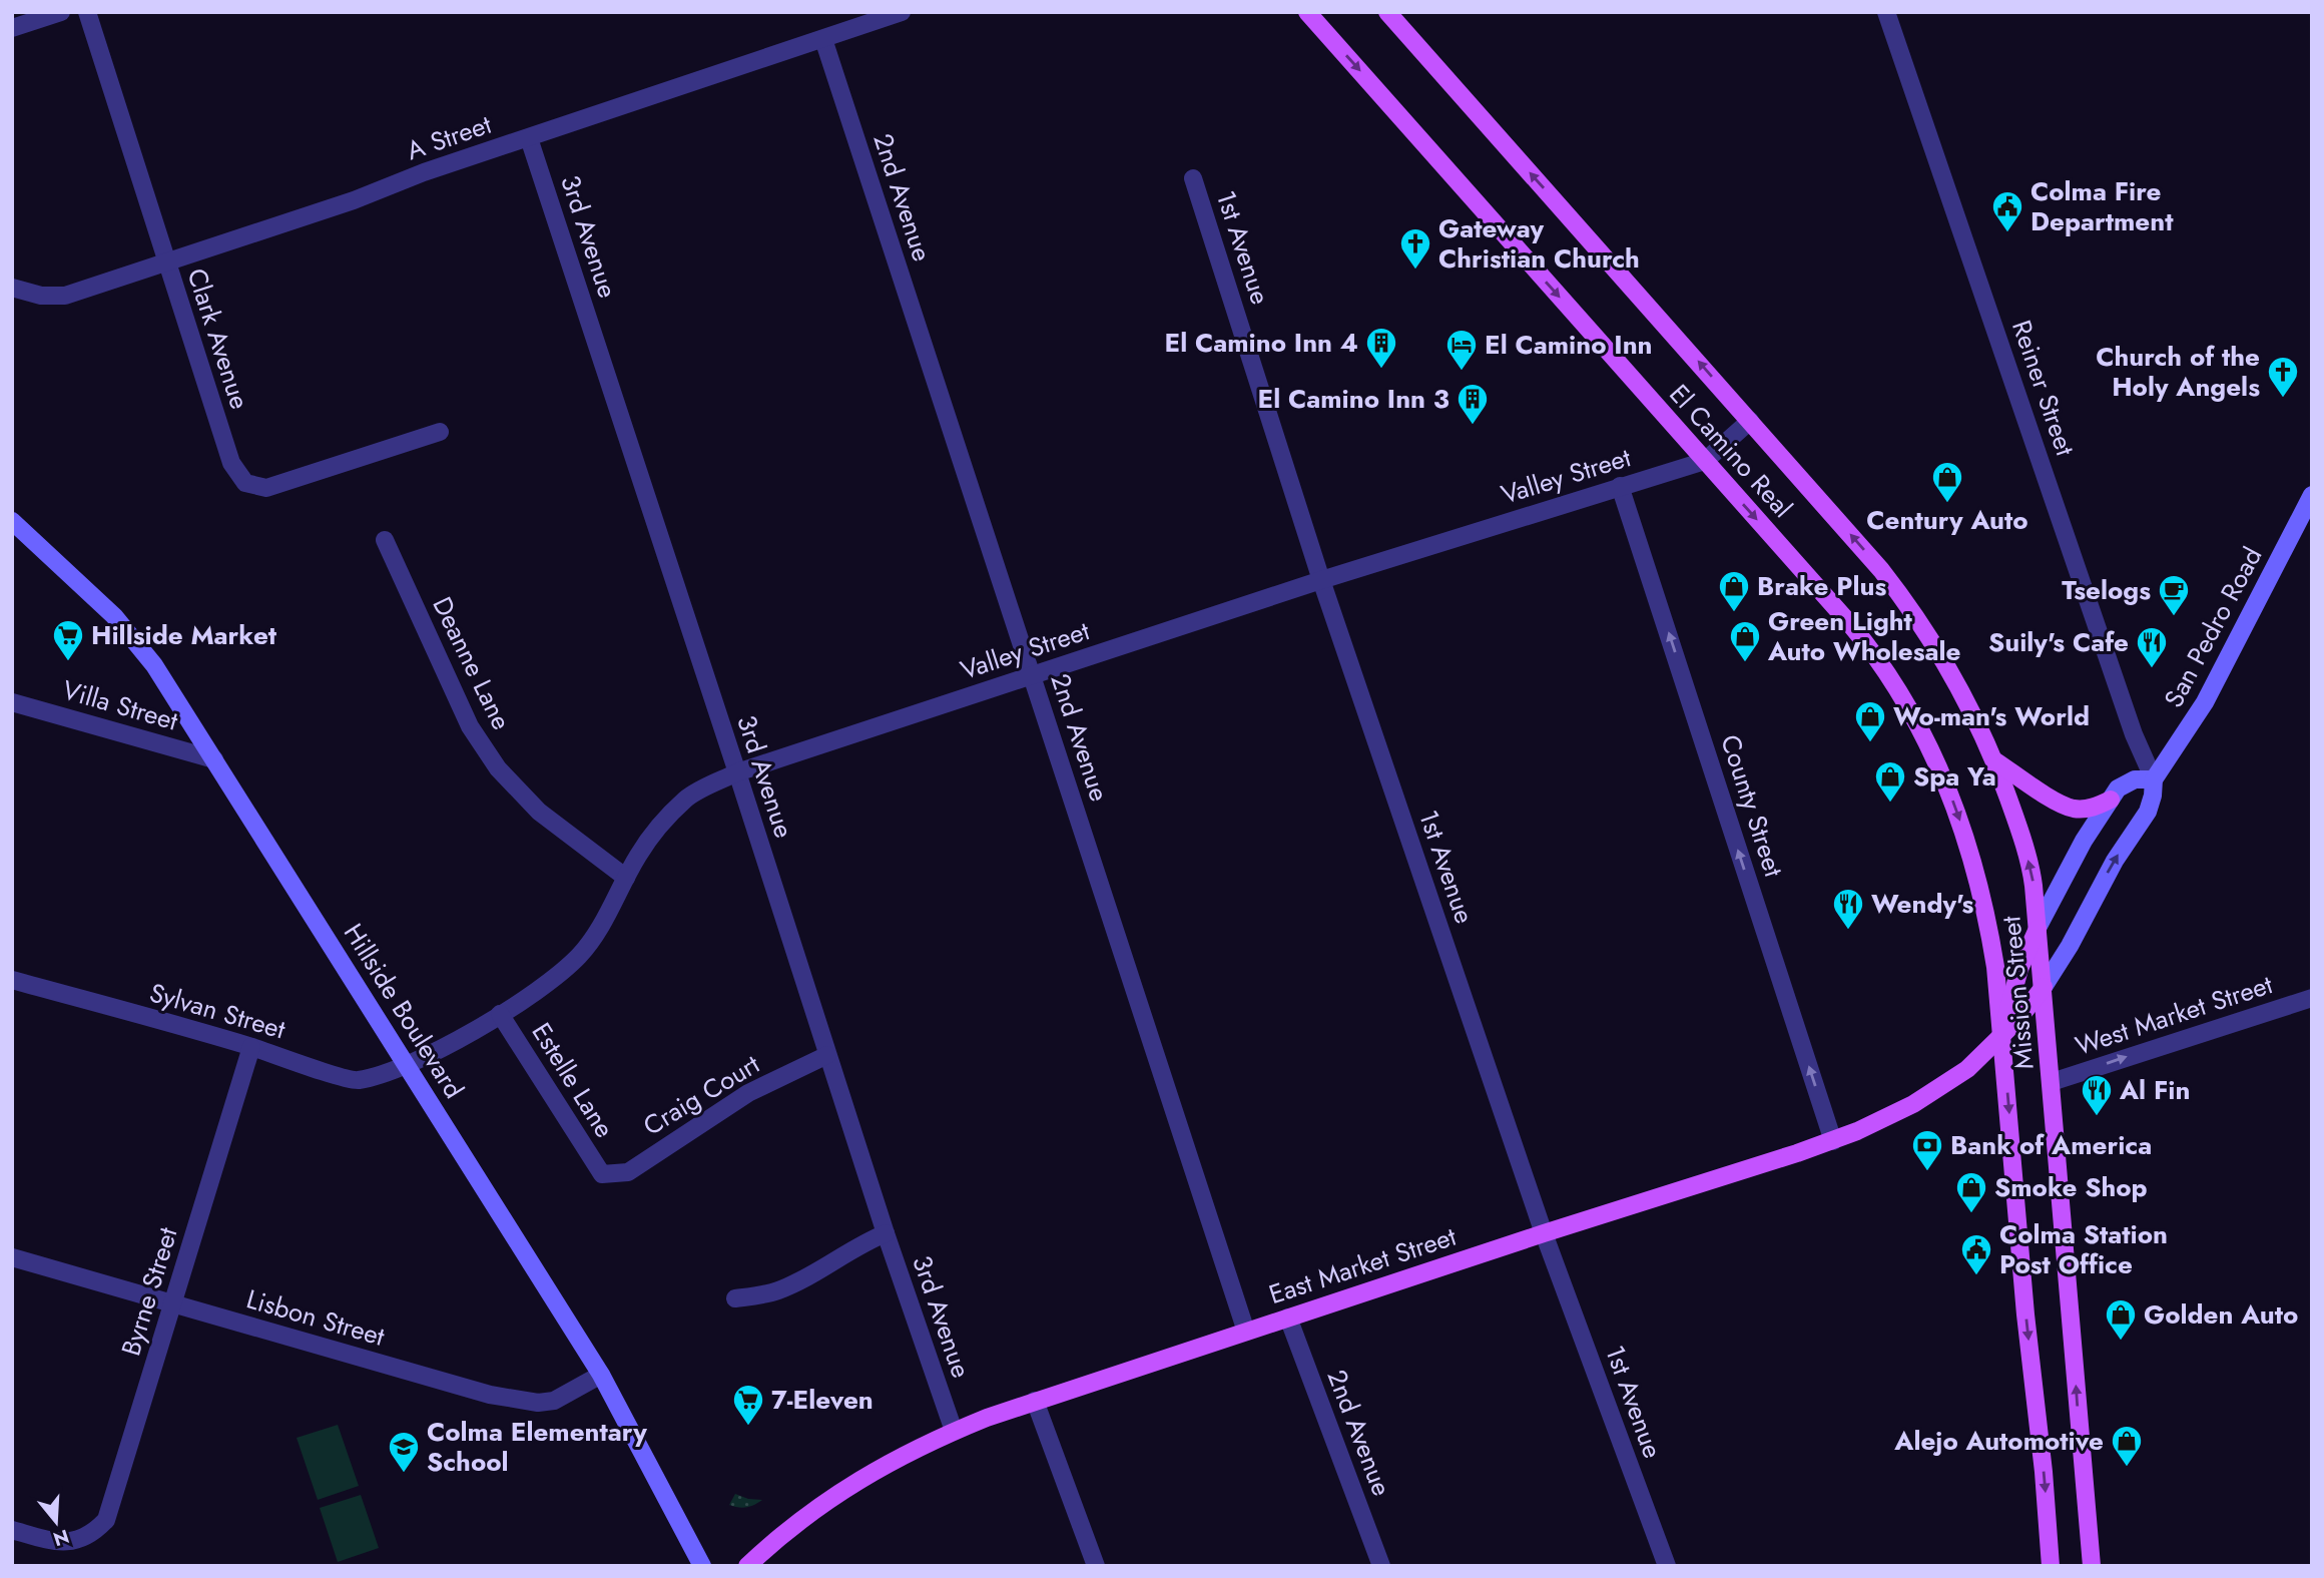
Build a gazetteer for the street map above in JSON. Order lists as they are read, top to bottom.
{
  "streets": {
    "main road": [
      "El Camino Real",
      "San Pedro Road",
      "Mission Street",
      "Hillside Boulevard",
      "East Market Street"
    ],
    "street": [
      "A Street",
      "2nd Avenue",
      "3rd Avenue",
      "1st Avenue",
      "Clark Avenue",
      "Reiner Street",
      "Valley Street",
      "Deanne Lane",
      "Villa Street",
      "County Street",
      "Sylvan Street",
      "West Market Street",
      "Estelle Lane",
      "Craig Court",
      "Byrne Street",
      "Lisbon Street"
    ]
  },
  "crossings": [
    ["A Street", "2nd Avenue"],
    ["A Street", "3rd Avenue"],
    ["A Street", "Clark Avenue"],
    ["2nd Avenue", "Valley Street"],
    ["2nd Avenue", "East Market Street"],
    ["3rd Avenue", "Valley Street"],
    ["3rd Avenue", "Craig Court"],
    ["3rd Avenue", "East Market Street"],
    ["1st Avenue", "Valley Street"],
    ["1st Avenue", "East Market Street"],
    ["Reiner Street", "San Pedro Road"],
    ["El Camino Real", "Valley Street"],
    ["El Camino Real", "Mission Street"],
    ["Valley Street", "Deanne Lane"],
    ["Valley Street", "County Street"],
    ["Valley Street", "Sylvan Street"],
    ["Valley Street", "Hillside Boulevard"],
    ["Valley Street", "Estelle Lane"],
    ["San Pedro Road", "Mission Street"],
    ["San Pedro Road", "East Market Street"],
    ["Villa Street", "Hillside Boulevard"],
    ["County Street", "East Market Street"],
    ["Mission Street", "West Market Street"],
    ["Mission Street", "East Market Street"],
    ["Sylvan Street", "Hillside Boulevard"],
    ["Sylvan Street", "Byrne Street"],
    ["Hillside Boulevard", "Lisbon Street"],
    ["Estelle Lane", "Craig Court"],
    ["Byrne Street", "Lisbon Street"]
  ],
  "one_way": ["County Street", "West Market Street"],
  "places": {
    "public building": ["Colma Fire Department", "Colma Station Post Office"],
    "church": ["Gateway Christian Church", "Church of the Holy Angels"],
    "building": ["El Camino Inn 4", "El Camino Inn 3"],
    "hotel": ["El Camino Inn"],
    "shop": [
      "Century Auto",
      "Brake Plus",
      "Green Light Auto Wholesale",
      "Wo-man's World",
      "Spa Ya",
      "Smoke Shop",
      "Golden Auto",
      "Alejo Automotive"
    ],
    "cafe": ["Tselogs"],
    "supermarket": ["Hillside Market", "7-Eleven"],
    "restaurant": ["Suily's Cafe", "Wendy's", "Al Fin"],
    "bank": ["Bank of America"],
    "school or university": ["Colma Elementary School"]
  },
  "north": "bottom"
}
